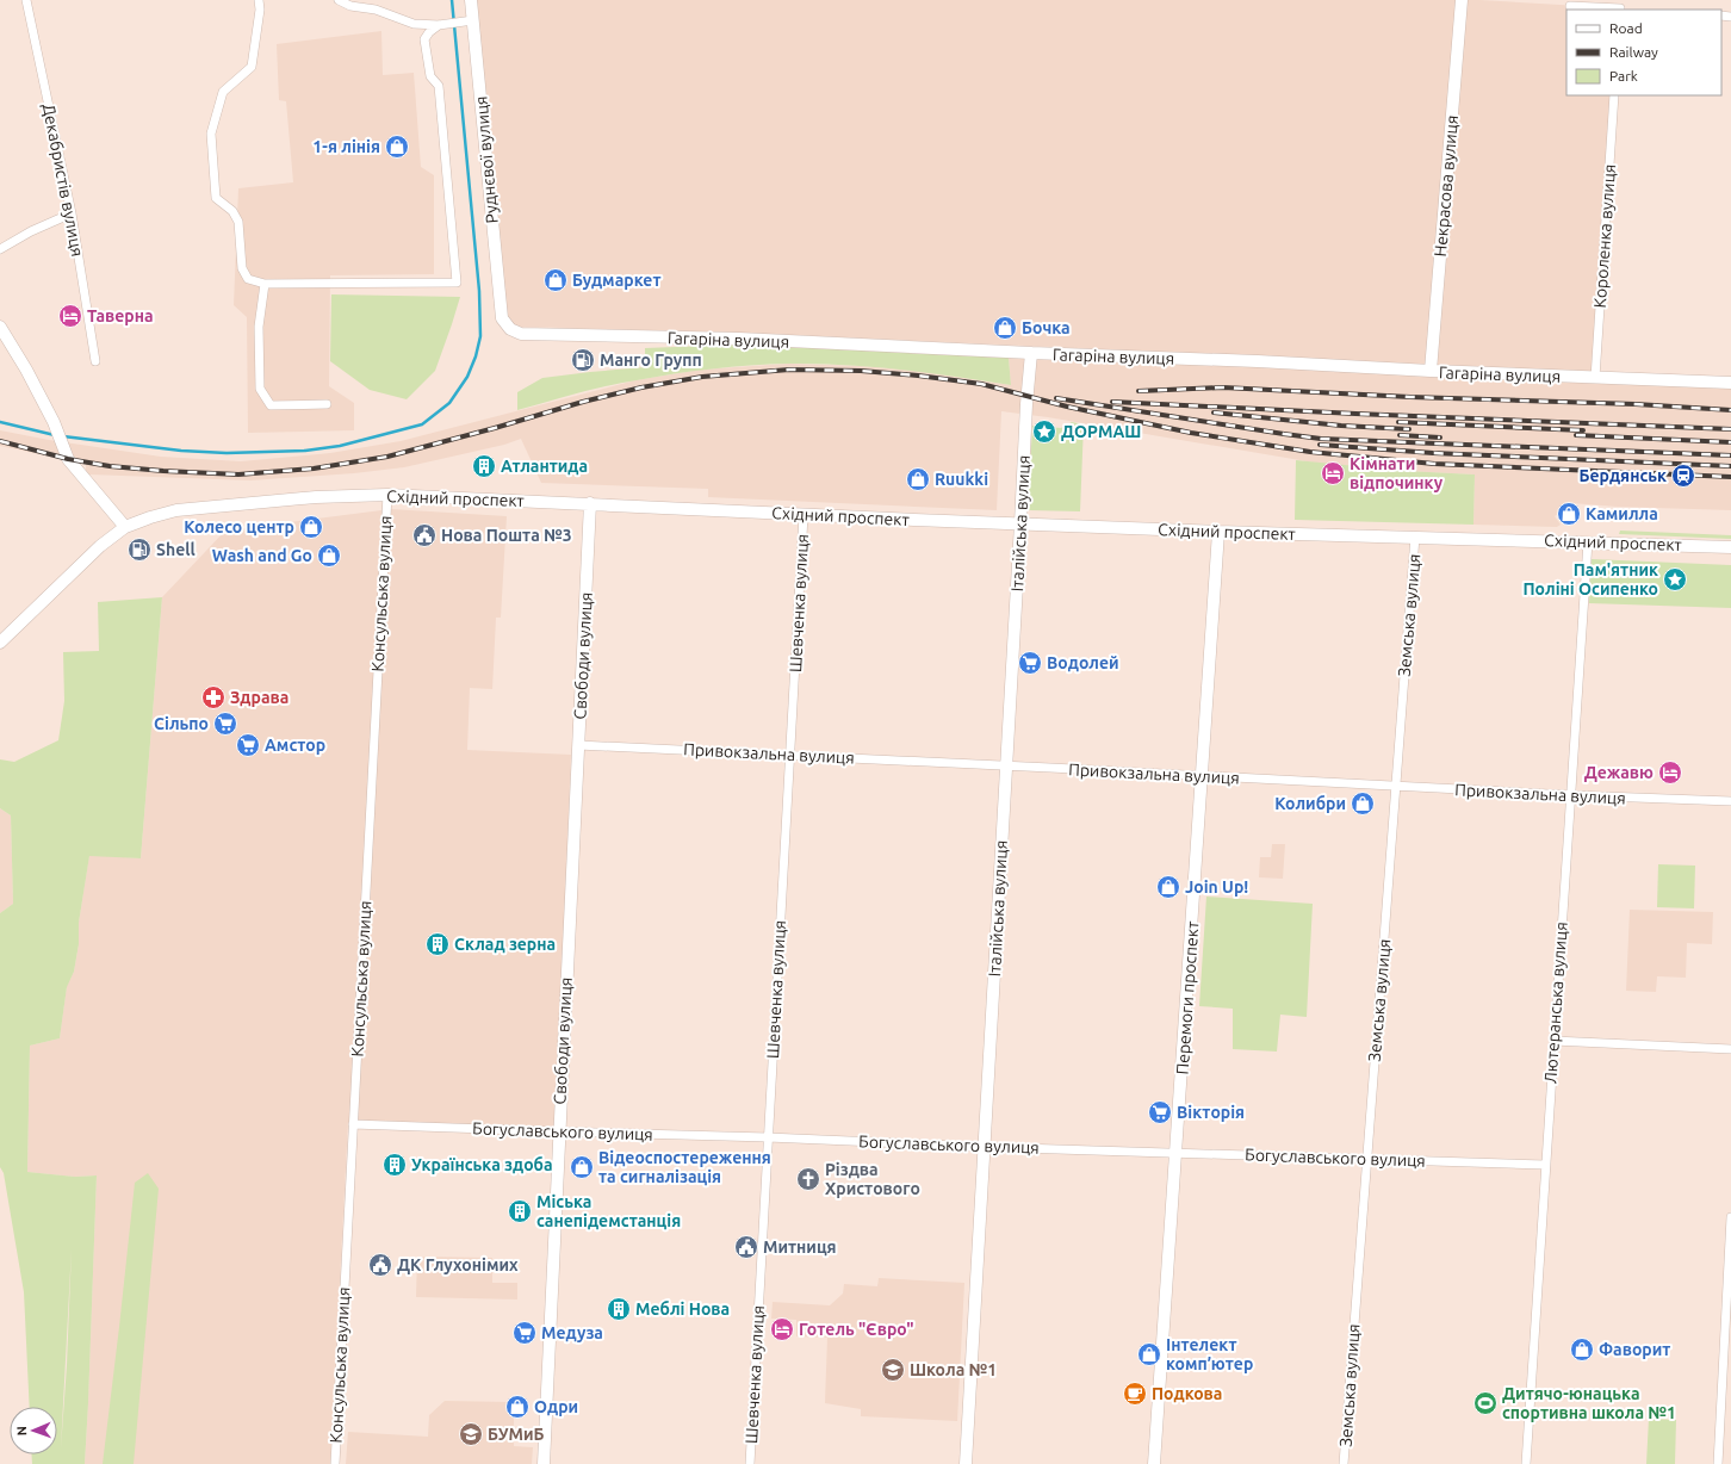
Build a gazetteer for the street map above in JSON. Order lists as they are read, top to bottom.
{
  "streets": {
    "main road": [
      "Руднєвої вулиця",
      "Некрасова вулиця",
      "Гагаріна вулиця",
      "Східний проспект",
      "Італійська вулиця",
      "Свободи вулиця",
      "Перемоги проспект"
    ],
    "street": [
      "Декабристів вулиця",
      "Короленка вулиця",
      "Консульська вулиця",
      "Шевченка вулиця",
      "Земська вулиця",
      "Привокзальна вулиця",
      "Лютеранська вулиця",
      "Богуславського вулиця"
    ]
  },
  "crossings": [
    ["Руднєвої вулиця", "Гагаріна вулиця"],
    ["Некрасова вулиця", "Гагаріна вулиця"],
    ["Короленка вулиця", "Гагаріна вулиця"],
    ["Гагаріна вулиця", "Італійська вулиця"],
    ["Східний проспект", "Італійська вулиця"],
    ["Східний проспект", "Консульська вулиця"],
    ["Східний проспект", "Шевченка вулиця"],
    ["Східний проспект", "Земська вулиця"],
    ["Східний проспект", "Свободи вулиця"],
    ["Східний проспект", "Перемоги проспект"],
    ["Східний проспект", "Лютеранська вулиця"],
    ["Італійська вулиця", "Привокзальна вулиця"],
    ["Італійська вулиця", "Богуславського вулиця"],
    ["Консульська вулиця", "Богуславського вулиця"],
    ["Шевченка вулиця", "Привокзальна вулиця"],
    ["Шевченка вулиця", "Богуславського вулиця"],
    ["Земська вулиця", "Привокзальна вулиця"],
    ["Земська вулиця", "Богуславського вулиця"],
    ["Свободи вулиця", "Привокзальна вулиця"],
    ["Свободи вулиця", "Богуславського вулиця"],
    ["Привокзальна вулиця", "Перемоги проспект"],
    ["Привокзальна вулиця", "Лютеранська вулиця"],
    ["Перемоги проспект", "Богуславського вулиця"],
    ["Лютеранська вулиця", "Богуславського вулиця"]
  ],
  "places": {
    "shop": [
      "1-я лінія",
      "Будмаркет",
      "Бочка",
      "Ruukki",
      "Камилла",
      "Колесо центр",
      "Wash and Go",
      "Колибри",
      "Join Up!",
      "Відеоспостереження та сигналізація",
      "Фаворит",
      "Інтелект комп’ютер",
      "Одри"
    ],
    "hotel": [
      "Таверна",
      "Кімнати відпочинку",
      "Дежавю",
      "Готель \"Євро\""
    ],
    "fuel station": ["Манго Групп", "Shell"],
    "place": ["ДОРМАШ", "Пам'ятник Поліні Осипенко"],
    "building": [
      "Атлантида",
      "Склад зерна",
      "Українська здоба",
      "Міська санепідемстанція",
      "Меблі Нова"
    ],
    "station": ["Бердянськ"],
    "public building": ["Нова Пошта №3", "Митниця", "ДК Глухонімих"],
    "supermarket": [
      "Водолей",
      "Сільпо",
      "Амстор",
      "Вікторія",
      "Медуза"
    ],
    "pharmacy": ["Здрава"],
    "church": ["Різдва Христового"],
    "school or university": ["Школа №1", "БУМиБ"],
    "cafe": ["Подкова"],
    "sports": ["Дитячо-юнацька спортивна школа №1"]
  },
  "legend": ["Road", "Railway", "Park"],
  "north": "left"
}
